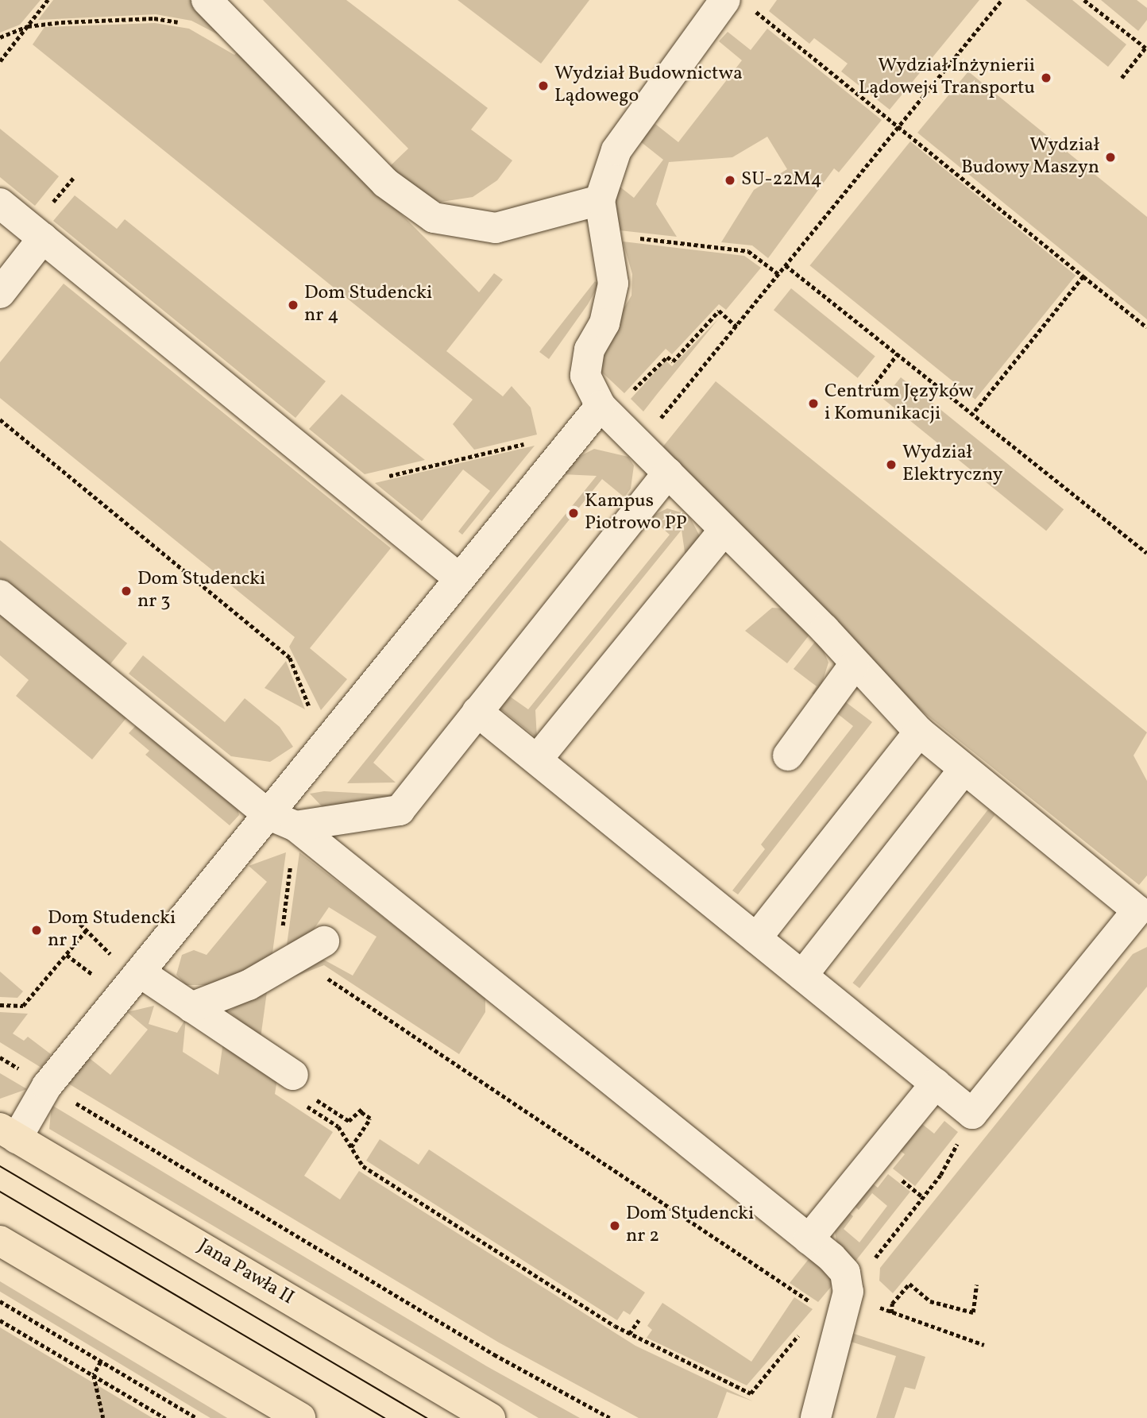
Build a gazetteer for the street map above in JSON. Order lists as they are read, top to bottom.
{
  "streets": {
    "main road": ["Jana Pawła II"]
  },
  "places": [
    "Wydział Inżynierii Lądowej i Transportu",
    "Wydział Budownictwa Lądowego",
    "Wydział Budowy Maszyn",
    "SU-22M4",
    "Dom Studencki nr 4",
    "Centrum Języków i Komunikacji",
    "Wydział Elektryczny",
    "Kampus Piotrowo PP",
    "Dom Studencki nr 3",
    "Dom Studencki nr 1",
    "Dom Studencki nr 2"
  ]
}
